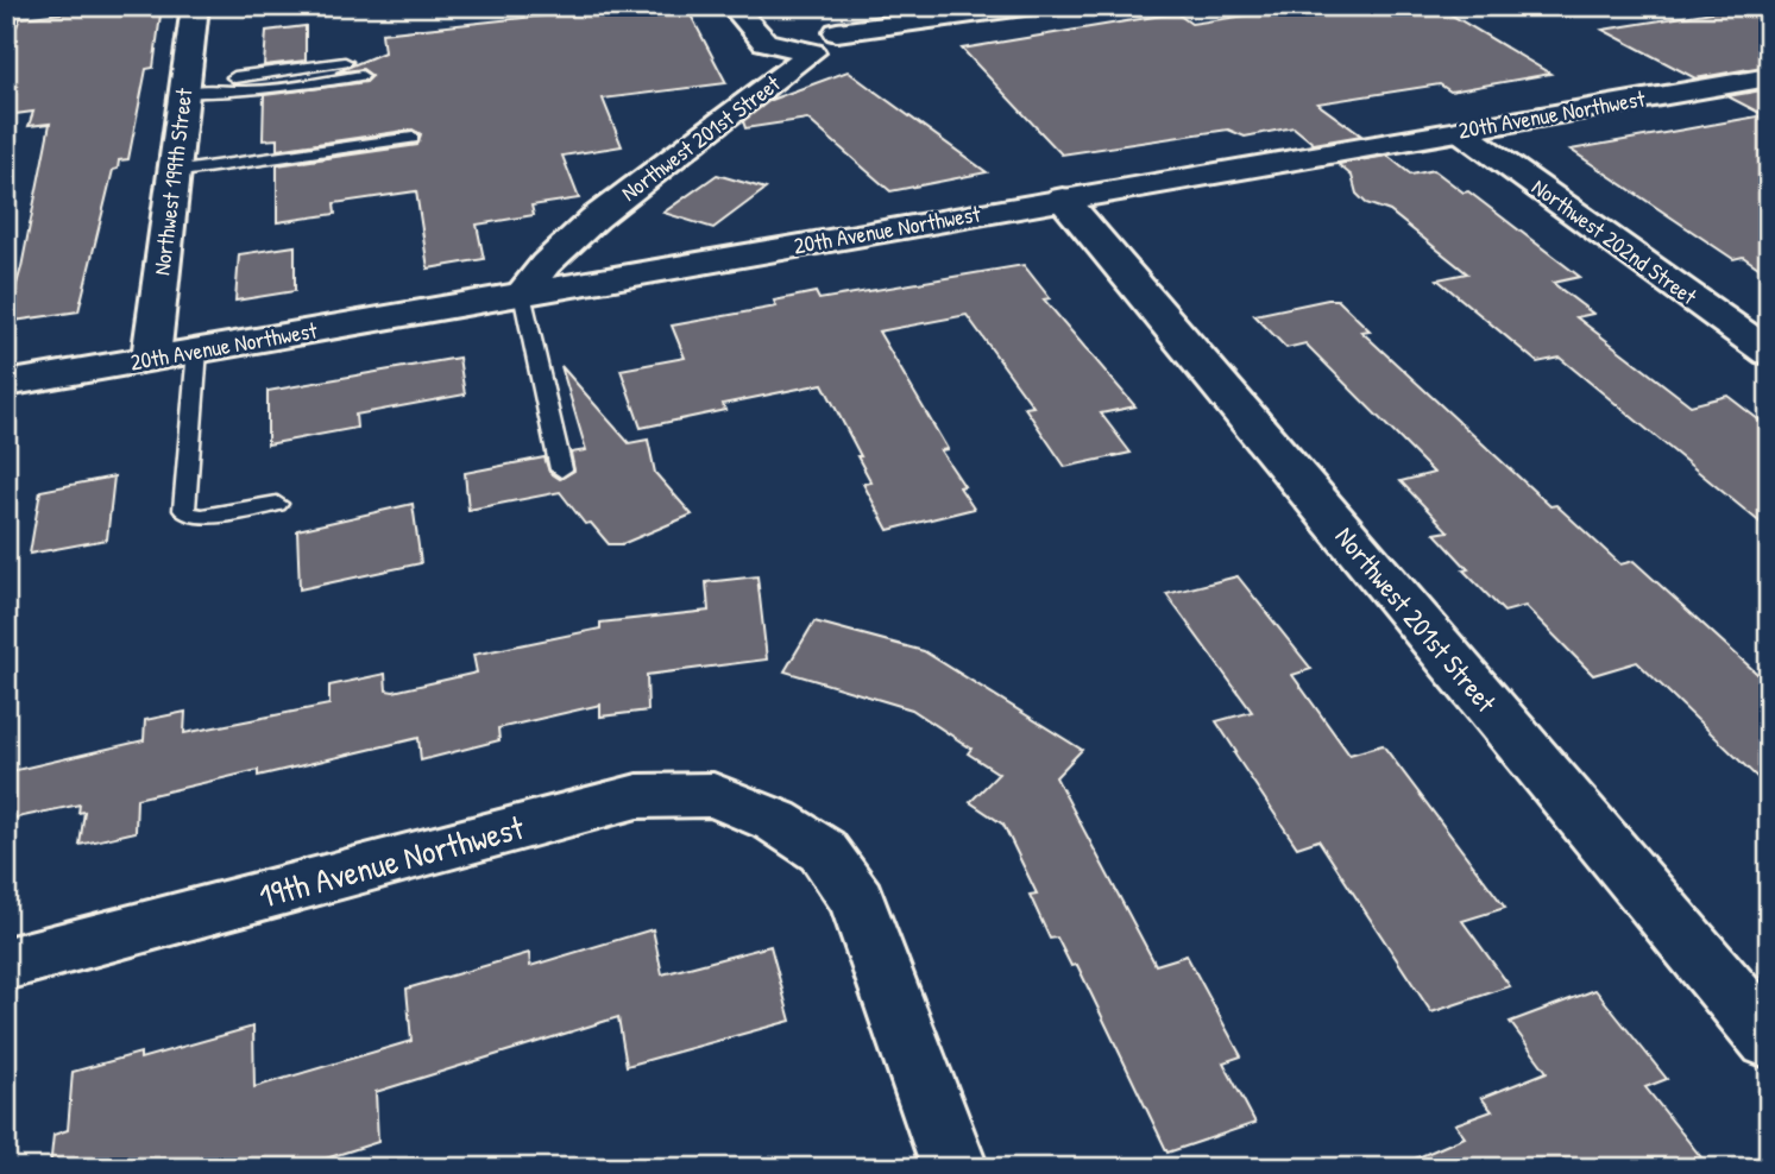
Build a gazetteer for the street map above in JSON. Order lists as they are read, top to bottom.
{
  "streets": {
    "street": [
      "20th Avenue Northwest",
      "Northwest 201st Street",
      "Northwest 199th Street",
      "Northwest 202nd Street",
      "19th Avenue Northwest"
    ]
  },
  "crossings": [
    ["20th Avenue Northwest", "Northwest 201st Street"],
    ["20th Avenue Northwest", "Northwest 199th Street"],
    ["20th Avenue Northwest", "Northwest 202nd Street"]
  ]
}
